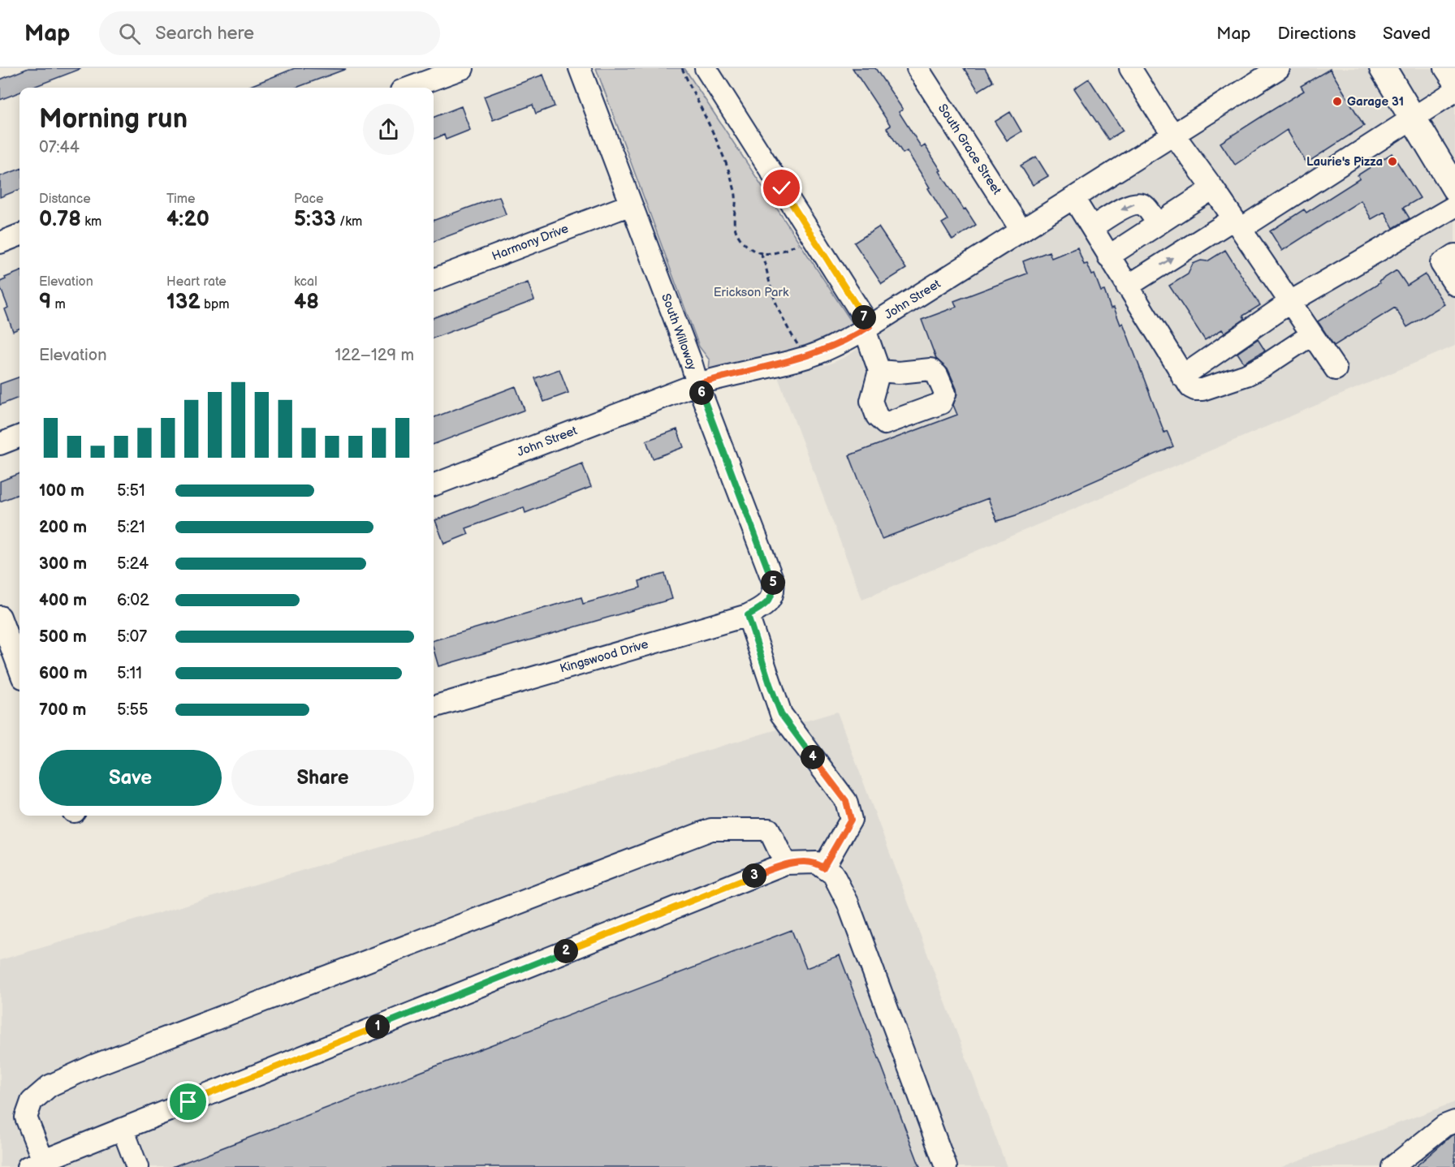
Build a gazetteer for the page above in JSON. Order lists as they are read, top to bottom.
{
  "streets": {
    "street": [
      "South Grace Street",
      "Harmony Drive",
      "John Street",
      "South Willoway",
      "Kingswood Drive"
    ]
  },
  "crossings": [
    ["South Grace Street", "John Street"],
    ["Harmony Drive", "South Willoway"],
    ["John Street", "South Willoway"],
    ["South Willoway", "Kingswood Drive"]
  ],
  "parks": ["Erickson Park"],
  "places": ["Garage 31", "Laurie's Pizza"],
  "page": {
    "header": "Map",
    "search": "Search here",
    "nav": ["Map", "Directions", "Saved"],
    "heading": ["Morning run", "07:44"],
    "stats": [
      ["Distance", "0.78 km"],
      ["Time", "4:20"],
      ["Pace", "5:33 /km"],
      ["Elevation", "9 m"],
      ["Heart rate", "132 bpm"],
      ["kcal", "48"]
    ],
    "pins": [
      "7",
      "6",
      "5",
      "4",
      "3",
      "2",
      "1"
    ],
    "chart": ["Elevation", "122–129 m"],
    "list": [
      {
        "name": "100 m",
        "note": "5:51"
      },
      {
        "name": "200 m",
        "note": "5:21"
      },
      {
        "name": "300 m",
        "note": "5:24"
      },
      {
        "name": "400 m",
        "note": "6:02"
      },
      {
        "name": "500 m",
        "note": "5:07"
      },
      {
        "name": "600 m",
        "note": "5:11"
      },
      {
        "name": "700 m",
        "note": "5:55"
      }
    ],
    "buttons": ["Save", "Share"]
  }
}
